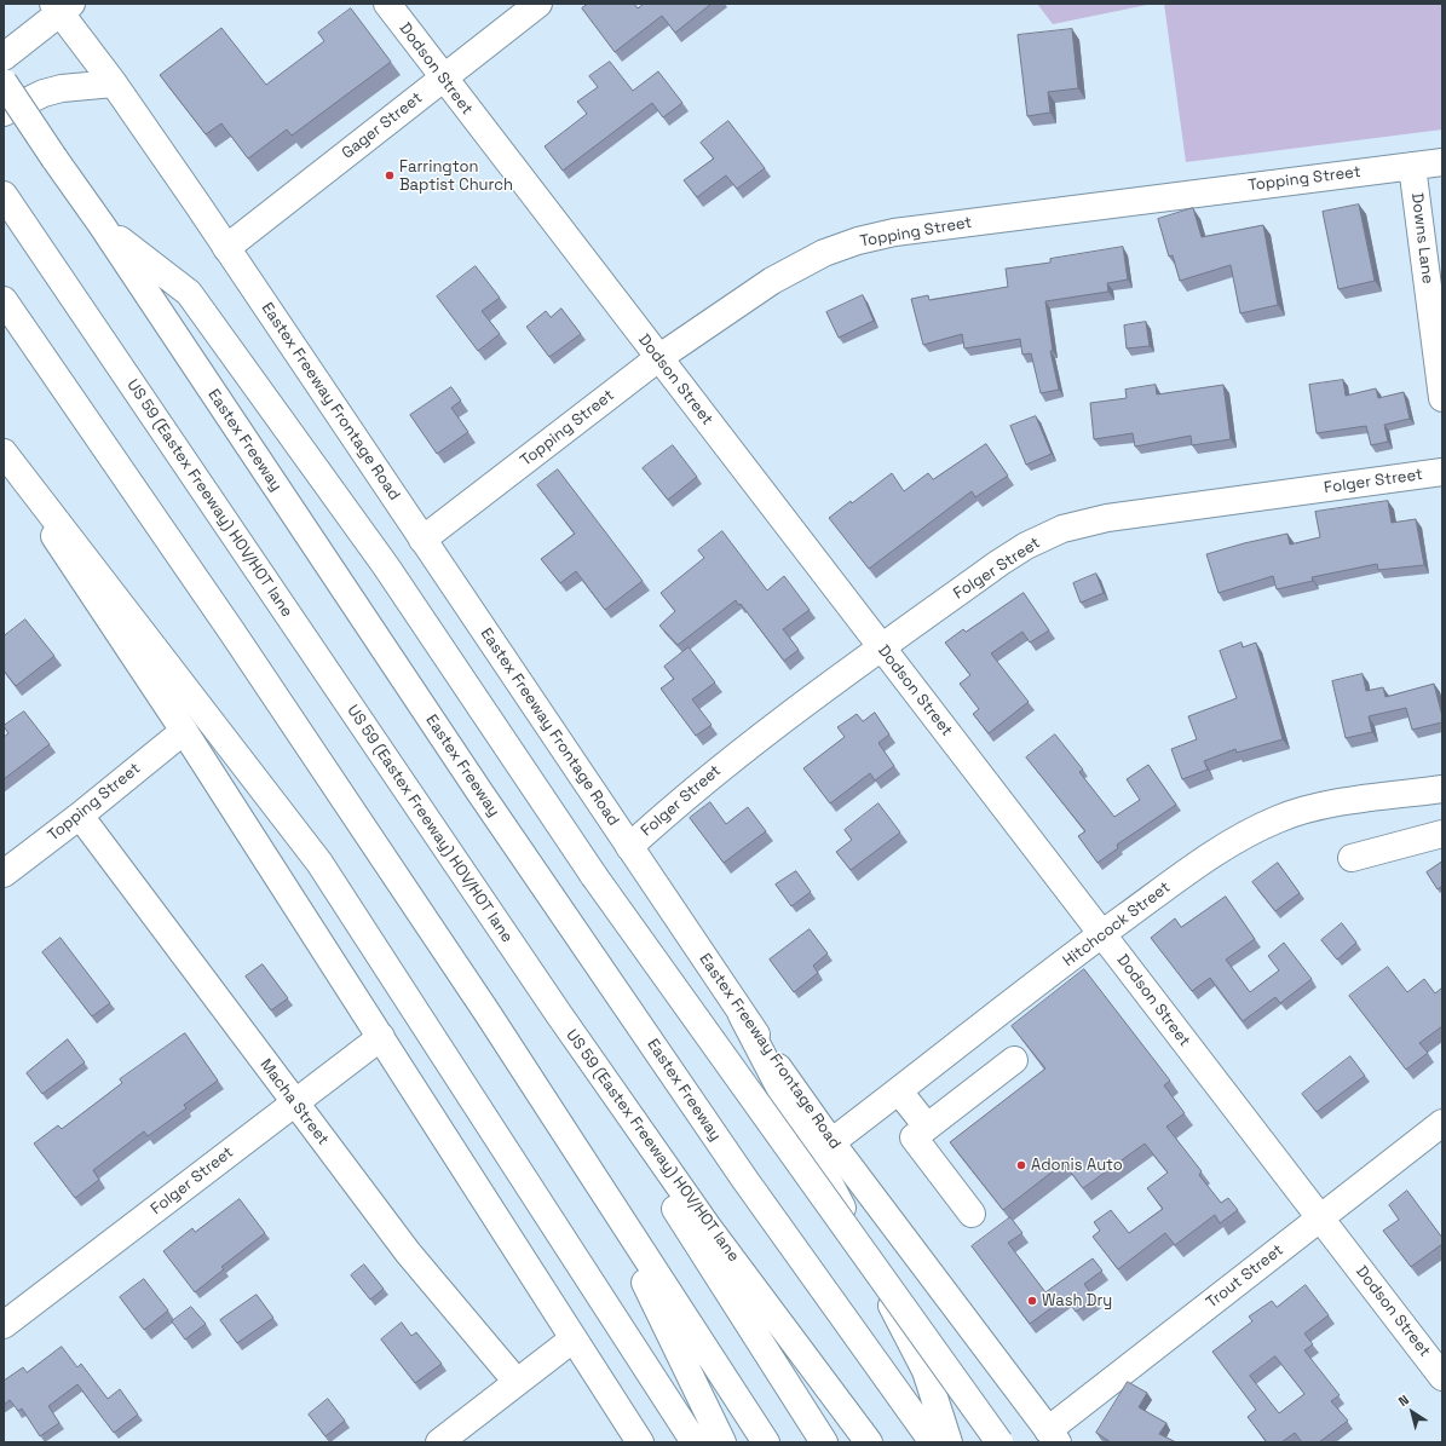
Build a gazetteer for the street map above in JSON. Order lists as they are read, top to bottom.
{
  "streets": {
    "main road": [
      "Dodson Street",
      "Gager Street",
      "Topping Street",
      "Downs Lane",
      "Eastex Freeway Frontage Road",
      "Eastex Freeway",
      "Folger Street",
      "US 59 (Eastex Freeway) HOV/HOT lane",
      "Hitchcock Street",
      "Macha Street",
      "Trout Street"
    ]
  },
  "crossings": [
    ["Dodson Street", "Gager Street"],
    ["Dodson Street", "Topping Street"],
    ["Dodson Street", "Folger Street"],
    ["Dodson Street", "Hitchcock Street"],
    ["Dodson Street", "Trout Street"],
    ["Gager Street", "Eastex Freeway Frontage Road"],
    ["Topping Street", "Downs Lane"],
    ["Topping Street", "Eastex Freeway Frontage Road"],
    ["Topping Street", "Macha Street"],
    ["Eastex Freeway Frontage Road", "Folger Street"],
    ["Eastex Freeway Frontage Road", "Hitchcock Street"],
    ["Eastex Freeway Frontage Road", "Trout Street"],
    ["Folger Street", "Macha Street"]
  ],
  "places": ["Farrington Baptist Church", "Adonis Auto", "Wash Dry"],
  "north": "top left"
}
